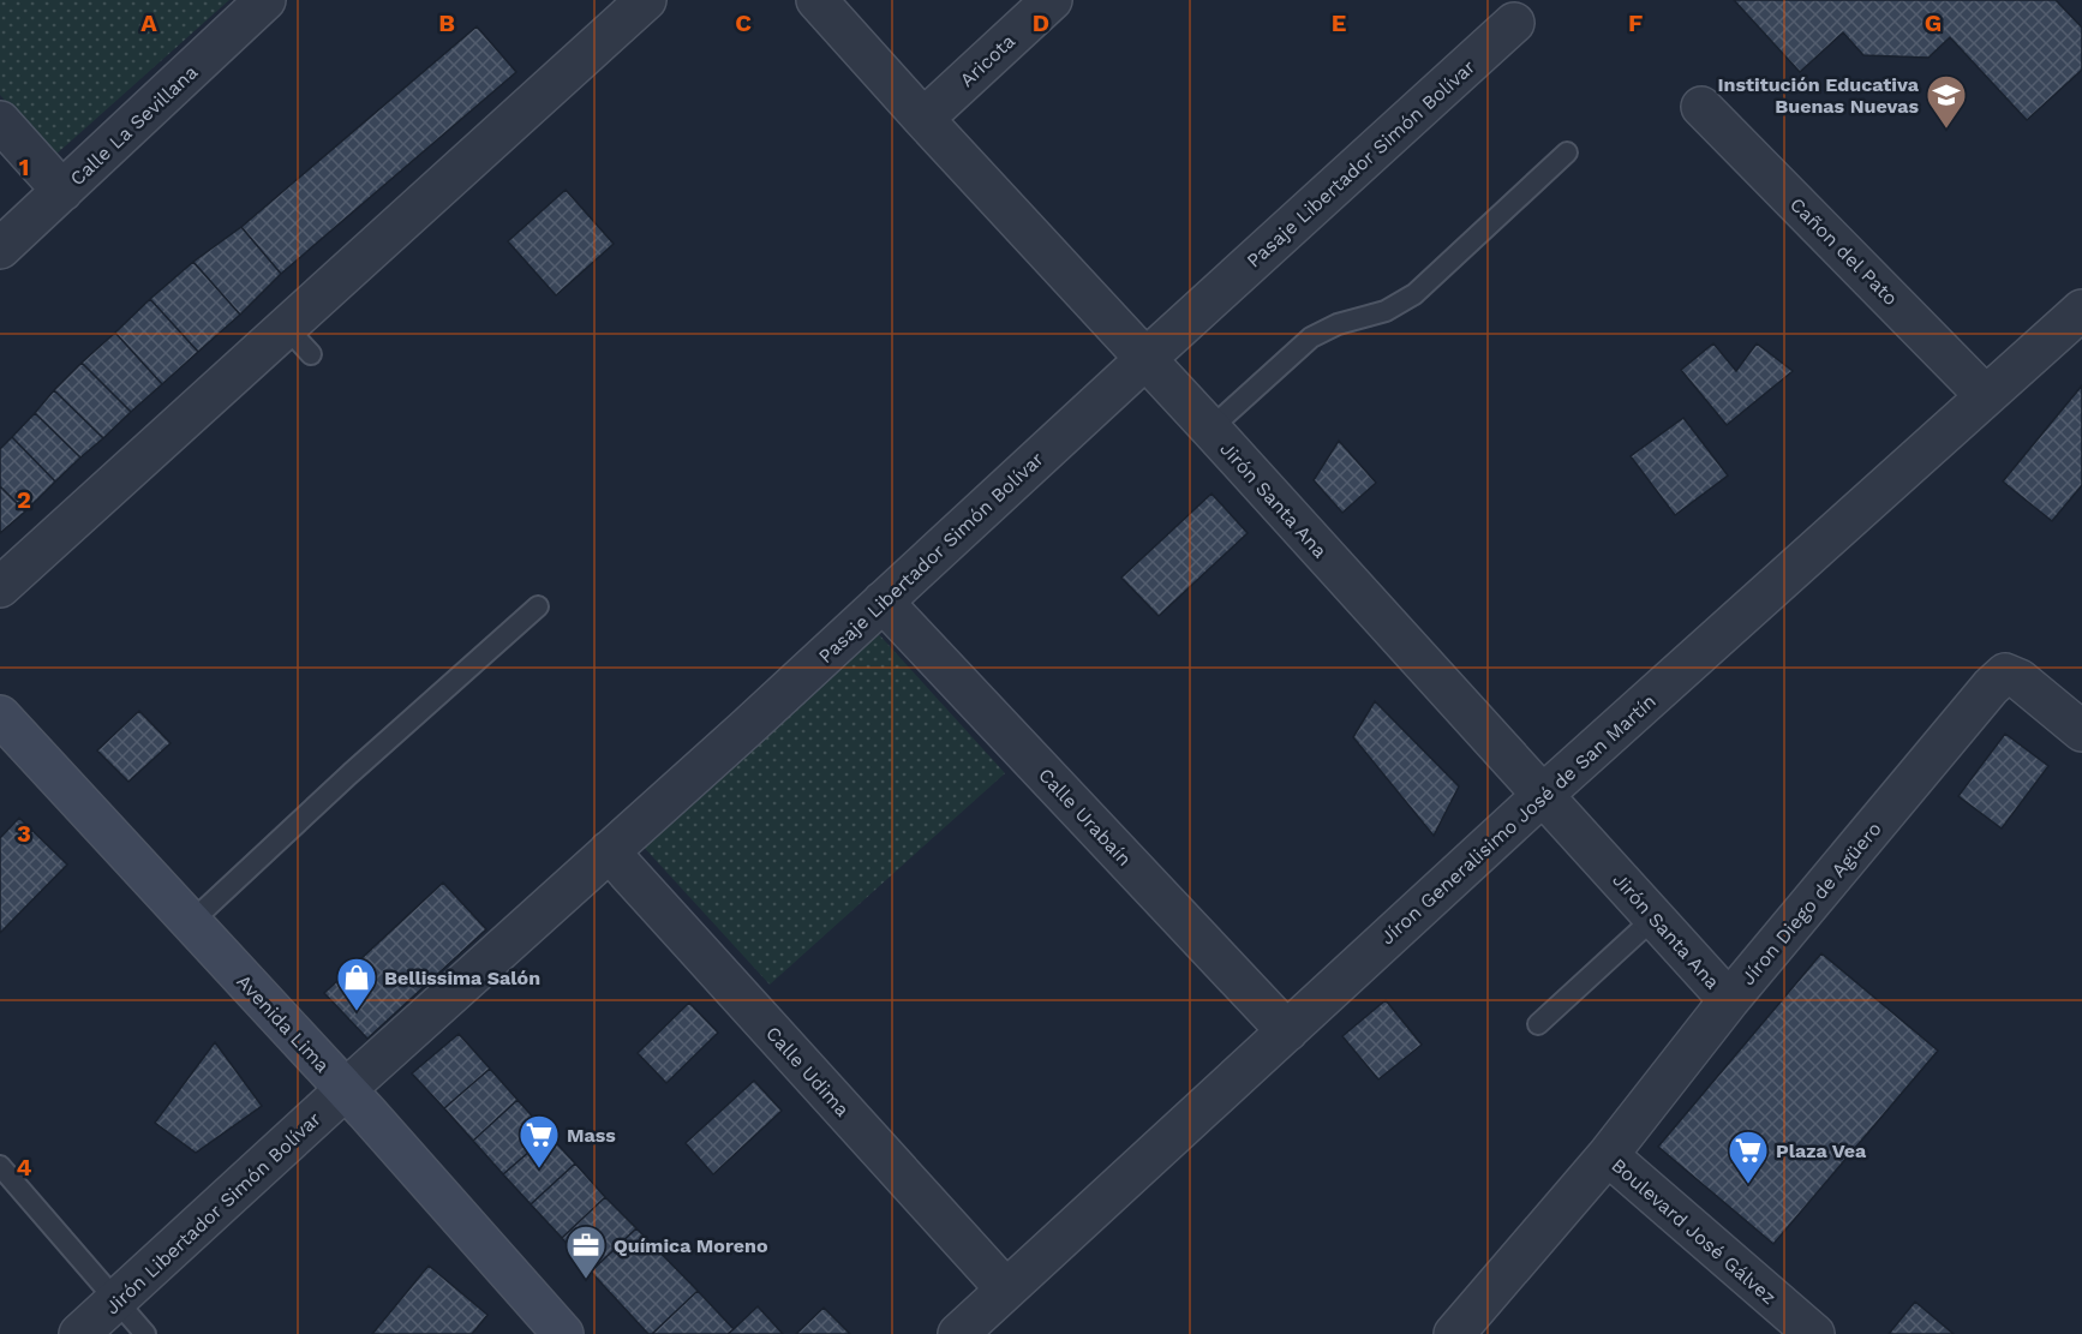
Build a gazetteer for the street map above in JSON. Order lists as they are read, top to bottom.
{
  "streets": {
    "street": [
      "Aricota",
      "Calle La Sevillana",
      "Pasaje Libertador Simón Bolívar",
      "Cañon del Pato",
      "Jirón Santa Ana",
      "Calle Urabaín",
      "Jíron Generalisimo José de San Martín",
      "Jíron Diego de Agüero",
      "Avenida Lima",
      "Calle Udima",
      "Jirón Libertador Simón Bolívar",
      "Boulevard José Gálvez"
    ]
  },
  "crossings": [
    ["Aricota", "Jirón Santa Ana"],
    ["Pasaje Libertador Simón Bolívar", "Jirón Santa Ana"],
    ["Pasaje Libertador Simón Bolívar", "Calle Urabaín"],
    ["Pasaje Libertador Simón Bolívar", "Avenida Lima"],
    ["Pasaje Libertador Simón Bolívar", "Calle Udima"],
    ["Pasaje Libertador Simón Bolívar", "Jirón Libertador Simón Bolívar"],
    ["Cañon del Pato", "Jíron Generalisimo José de San Martín"],
    ["Jirón Santa Ana", "Jíron Generalisimo José de San Martín"],
    ["Jirón Santa Ana", "Jíron Diego de Agüero"],
    ["Calle Urabaín", "Jíron Generalisimo José de San Martín"],
    ["Jíron Generalisimo José de San Martín", "Calle Udima"],
    ["Jíron Diego de Agüero", "Boulevard José Gálvez"],
    ["Avenida Lima", "Jirón Libertador Simón Bolívar"]
  ],
  "places": {
    "school or university": ["Institución Educativa Buenas Nuevas"],
    "shop": ["Bellissima Salón"],
    "supermarket": ["Mass", "Plaza Vea"],
    "office": ["Química Moreno"]
  },
  "grid": {
    "columns": [
      "A",
      "B",
      "C",
      "D",
      "E",
      "F",
      "G"
    ],
    "rows": [
      "1",
      "2",
      "3",
      "4"
    ]
  }
}
